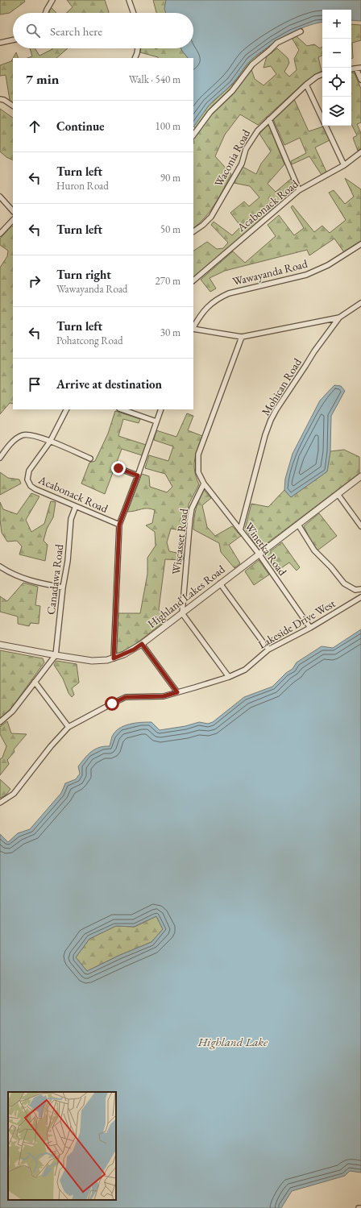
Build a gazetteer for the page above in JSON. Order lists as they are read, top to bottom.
{
  "streets": {
    "street": [
      "Waconia Road",
      "Acabonack Road",
      "Wawayanda Road",
      "Mohican Road",
      "Wiscasset Road",
      "Winetka Road",
      "Canadawa Road",
      "Highland Lakes Road",
      "Lakeside Drive West"
    ]
  },
  "crossings": [
    ["Acabonack Road", "Canadawa Road"],
    ["Mohican Road", "Winetka Road"],
    ["Wiscasset Road", "Winetka Road"],
    ["Wiscasset Road", "Highland Lakes Road"],
    ["Winetka Road", "Highland Lakes Road"],
    ["Winetka Road", "Lakeside Drive West"],
    ["Canadawa Road", "Highland Lakes Road"]
  ],
  "water": ["Highland Lake"],
  "page": {
    "map_buttons": ["+", "−"],
    "search": "Search here",
    "heading": ["7 min", "Walk · 540 m"],
    "list": [
      ["Continue", "100 m"],
      ["Turn left", "Huron Road", "90 m"],
      ["Turn left", "50 m"],
      ["Turn right", "Wawayanda Road", "270 m"],
      ["Turn left", "Pohatcong Road", "30 m"],
      "Arrive at destination"
    ]
  }
}
